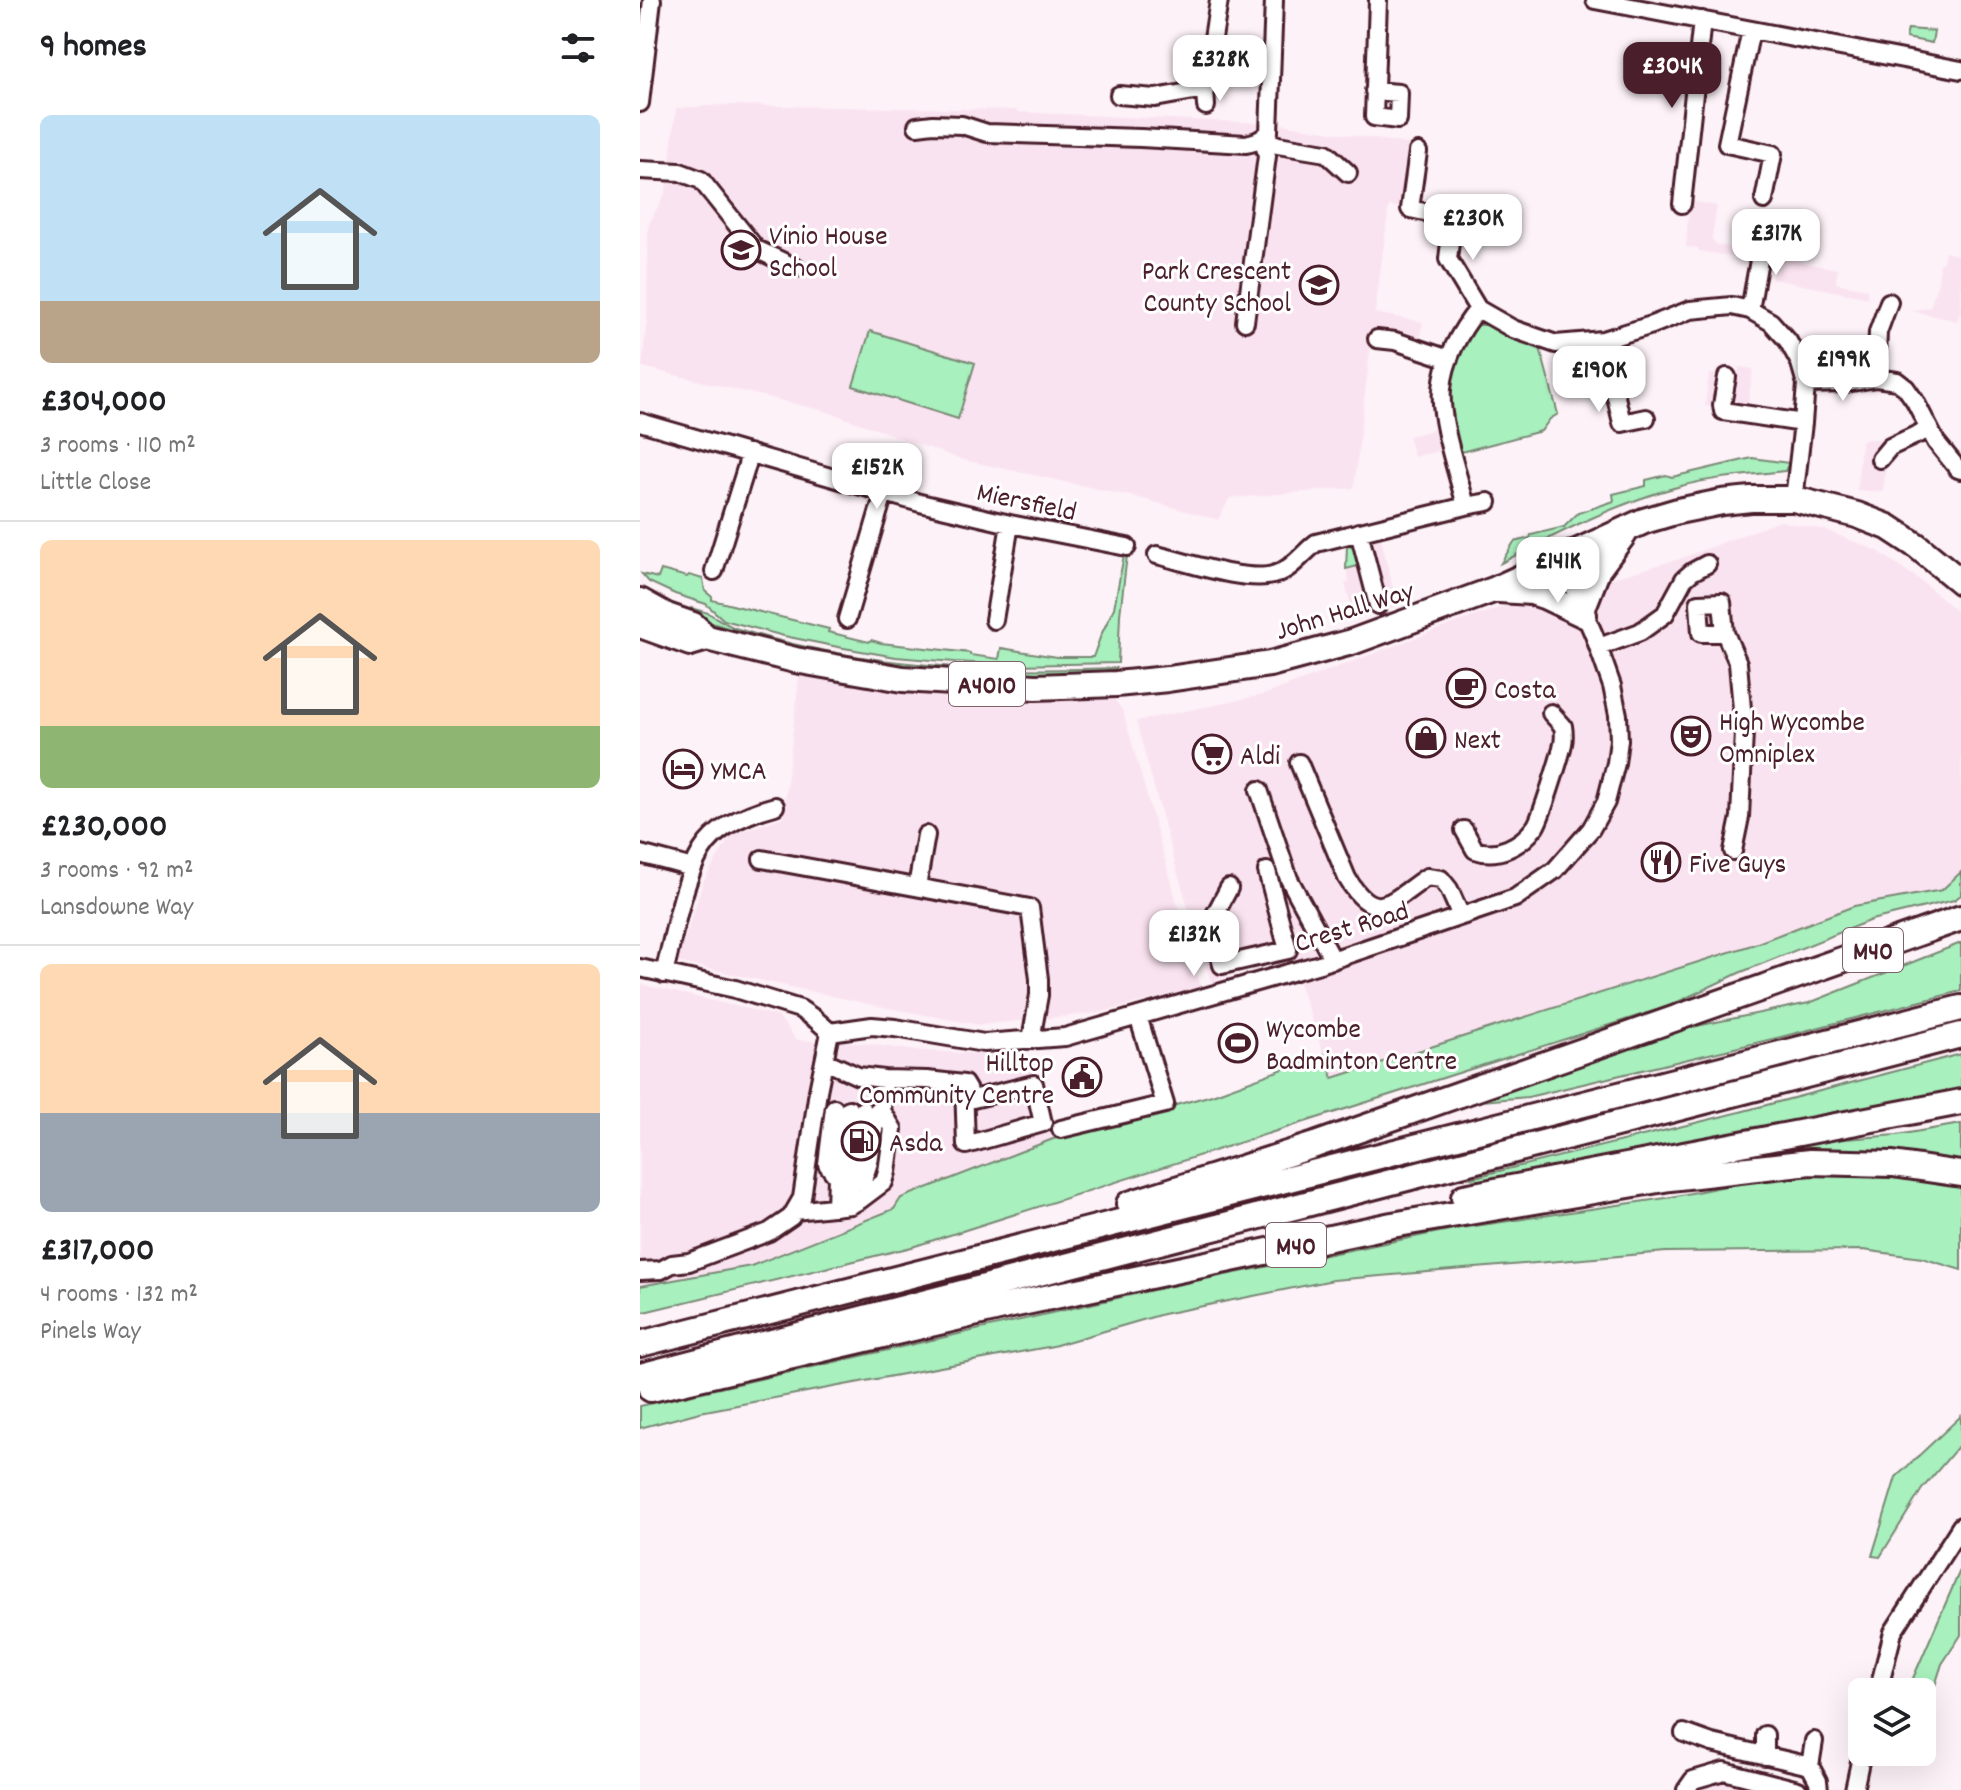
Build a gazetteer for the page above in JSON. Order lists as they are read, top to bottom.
{
  "streets": {
    "highway": ["John Hall Way", "A4010", "M40"],
    "street": ["Miersfield", "Crest Road"]
  },
  "crossings": [
    ["John Hall Way", "Crest Road"]
  ],
  "places": {
    "school or university": ["Vinio House School", "Park Crescent County School"],
    "cafe": ["Costa"],
    "theatre": ["High Wycombe Omniplex"],
    "shop": ["Next"],
    "supermarket": ["Aldi"],
    "hotel": ["YMCA"],
    "restaurant": ["Five Guys"],
    "sports": ["Wycombe Badminton Centre"],
    "public building": ["Hilltop Community Centre"],
    "fuel station": ["Asda"]
  },
  "page": {
    "heading": "9 homes",
    "price": [
      "£328K",
      "£304K",
      "£230K",
      "£317K",
      "£199K",
      "£190K",
      "£152K",
      "£141K",
      "£132K"
    ],
    "list": [
      {
        "name": "£304,000",
        "note": "3 rooms · 110 m² · Little Close"
      },
      {
        "name": "£230,000",
        "note": "3 rooms · 92 m² · Lansdowne Way"
      },
      {
        "name": "£317,000",
        "note": "4 rooms · 132 m² · Pinels Way"
      }
    ]
  }
}
